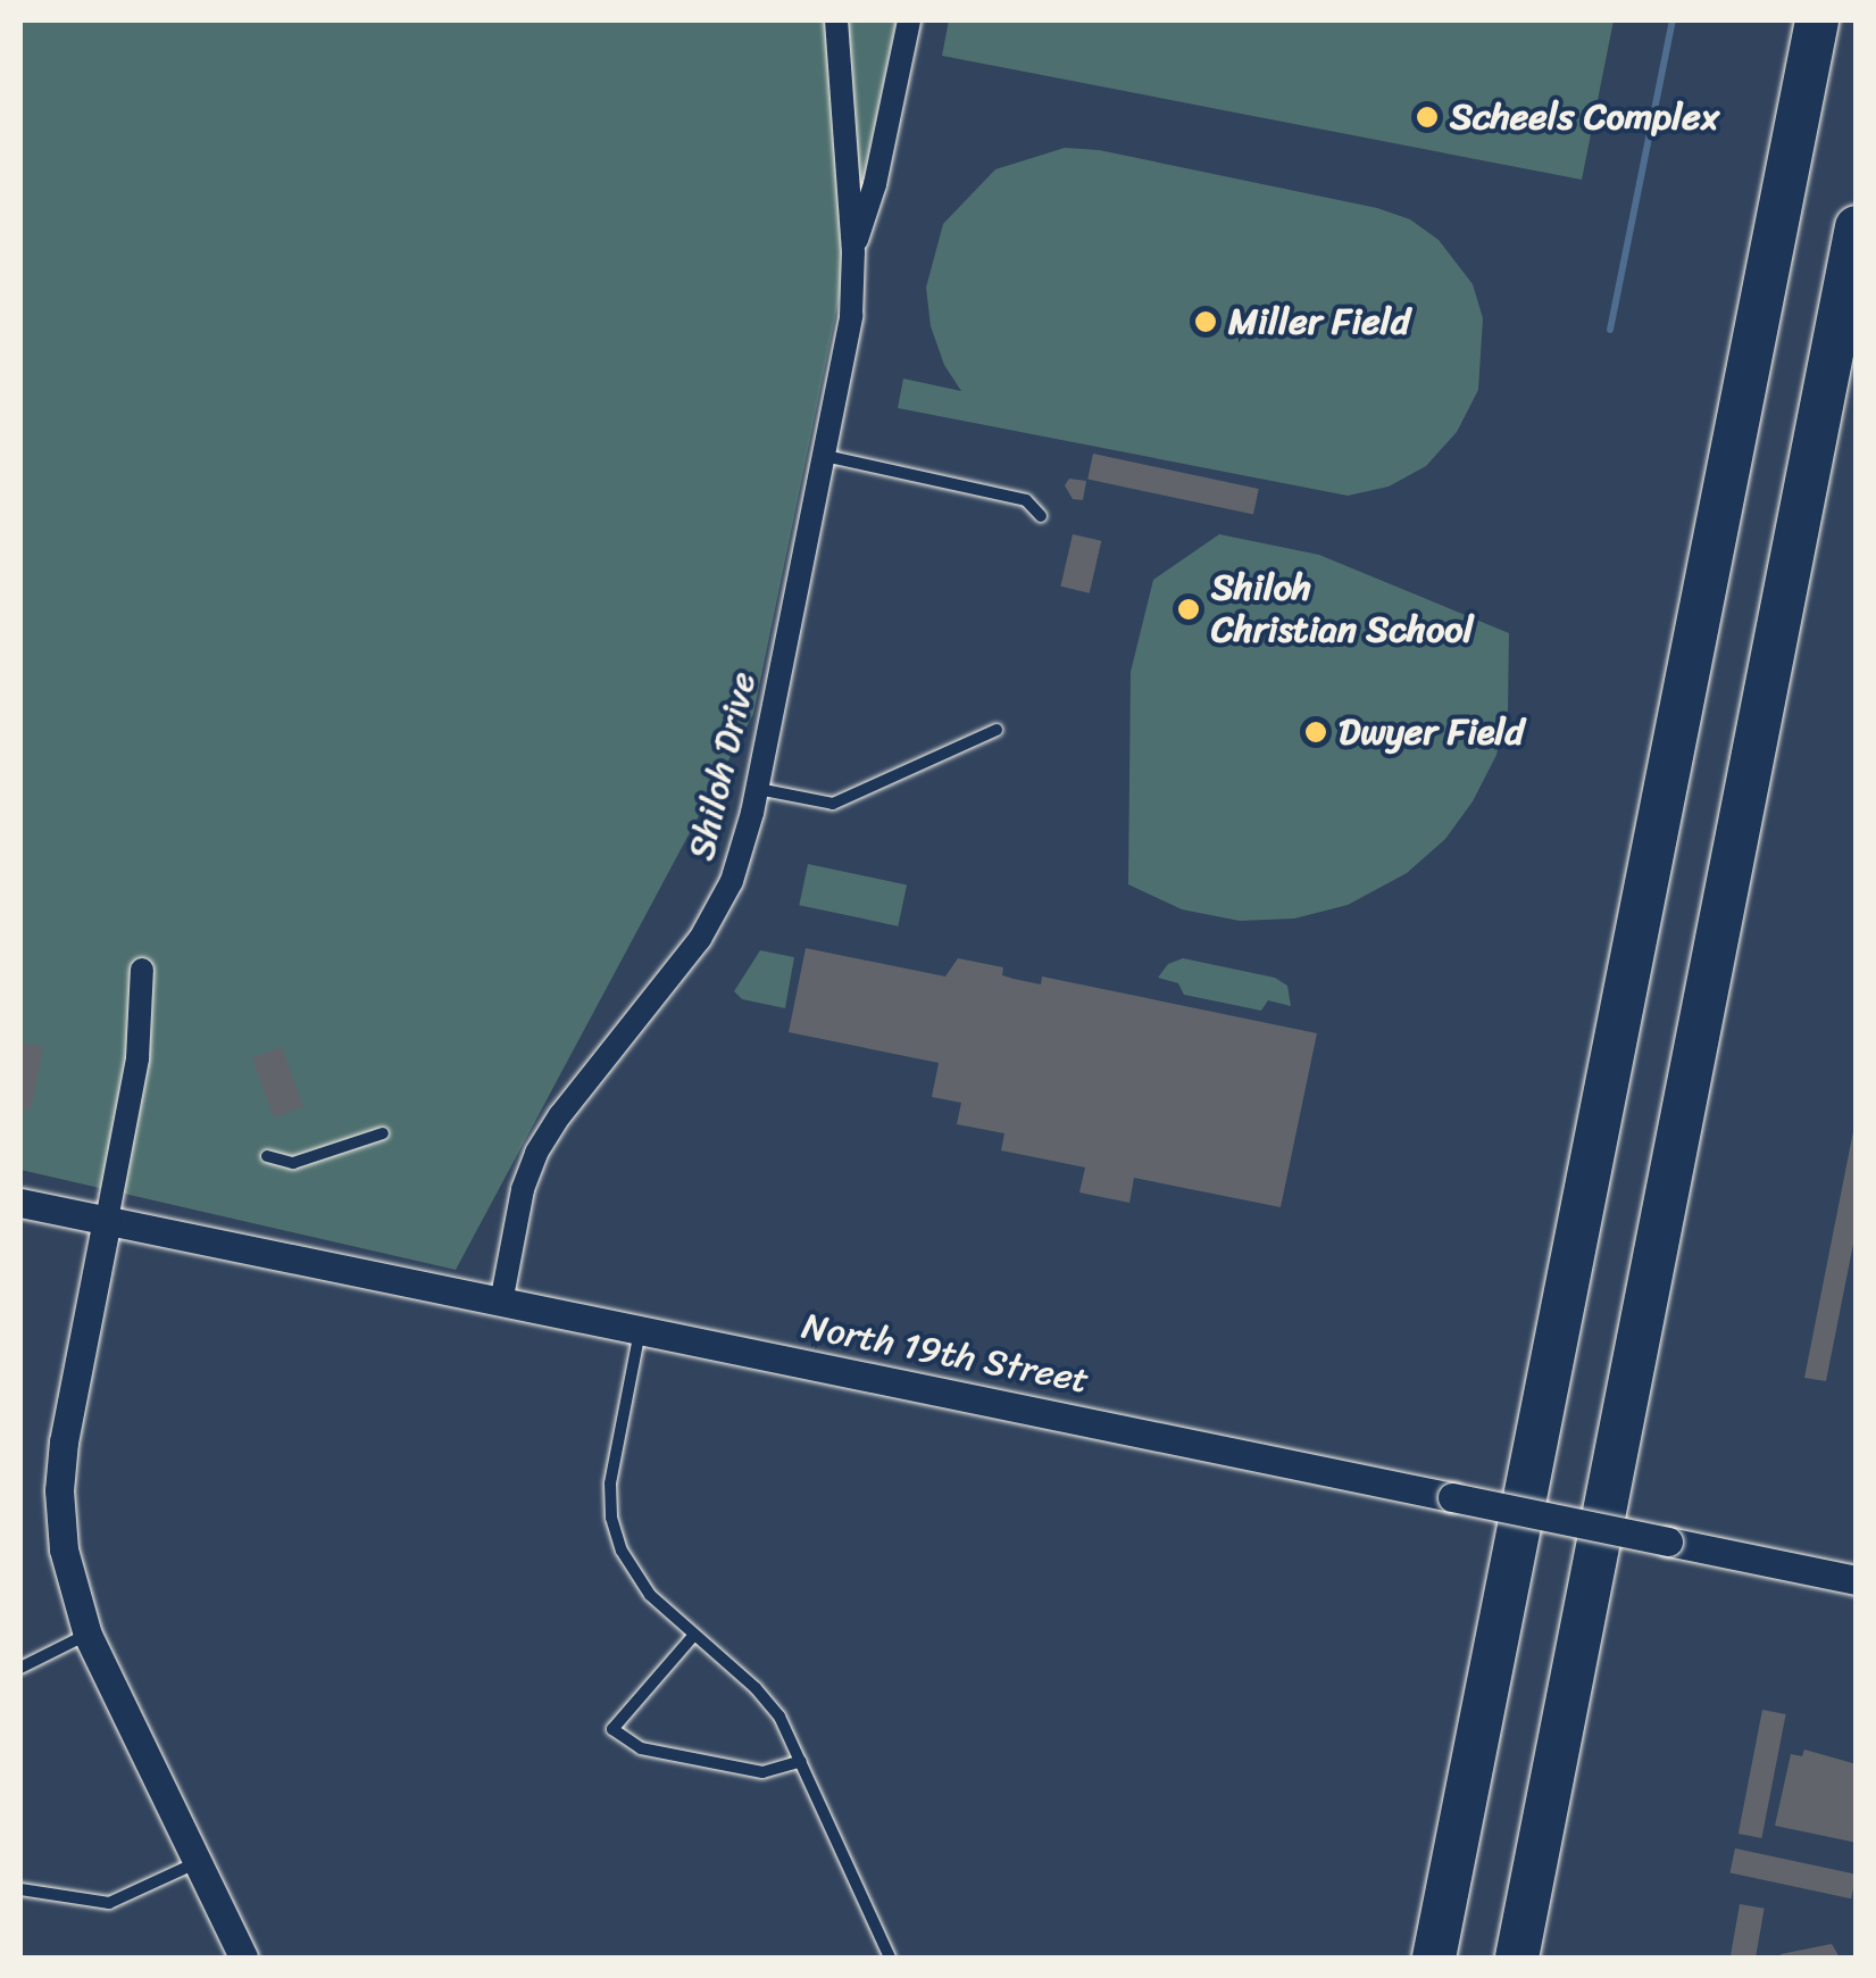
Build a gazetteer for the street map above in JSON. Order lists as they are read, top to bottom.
{
  "streets": {
    "street": ["Shiloh Drive", "North 19th Street"]
  },
  "crossings": [
    ["Shiloh Drive", "North 19th Street"]
  ],
  "places": [
    "Scheels Complex",
    "Miller Field",
    "Shiloh Christian School",
    "Dwyer Field"
  ]
}
